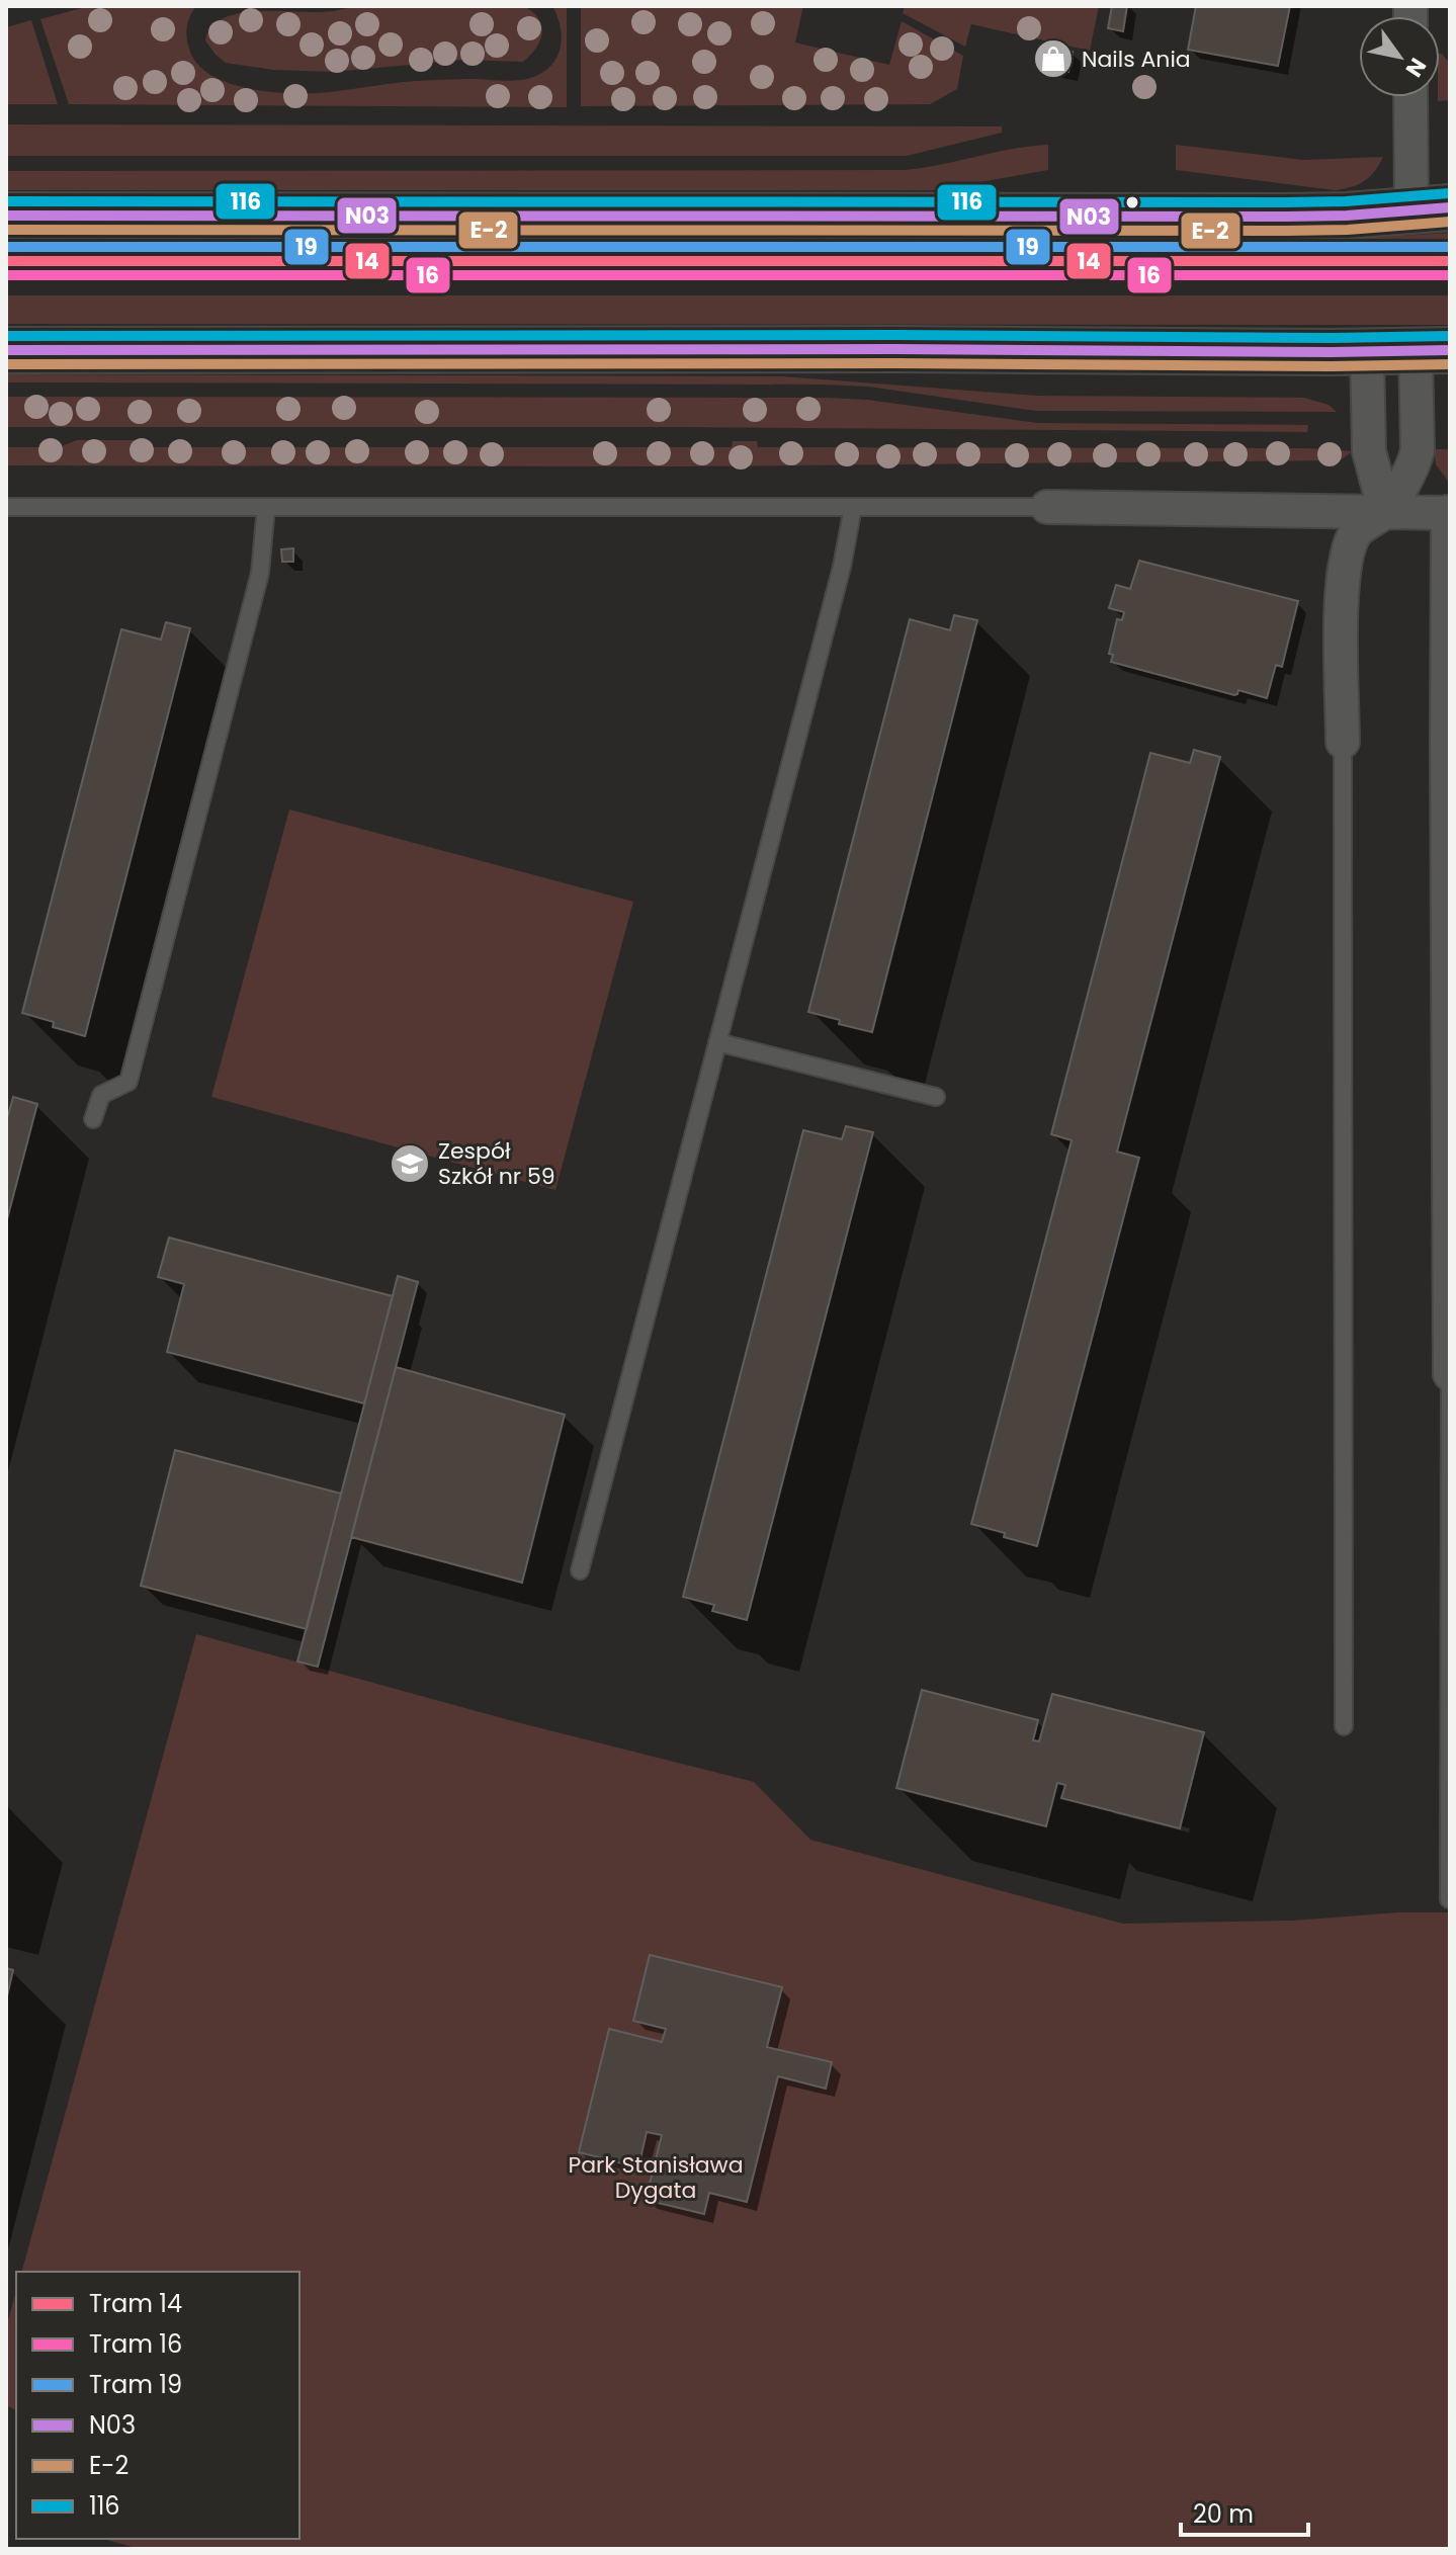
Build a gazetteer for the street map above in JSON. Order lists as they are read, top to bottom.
{
  "parks": ["Park Stanisława Dygata"],
  "places": {
    "shop": ["Nails Ania"],
    "school or university": ["Zespół Szkół nr 59"]
  },
  "lines": [
    "transit line 116",
    "transit line N03",
    "transit line E-2",
    "tram line 19",
    "tram line 14",
    "tram line 16"
  ],
  "legend": [
    "Tram 14",
    "Tram 16",
    "Tram 19",
    "N03",
    "E-2",
    "116"
  ],
  "scale_bar": "20 m",
  "north": "bottom right"
}
